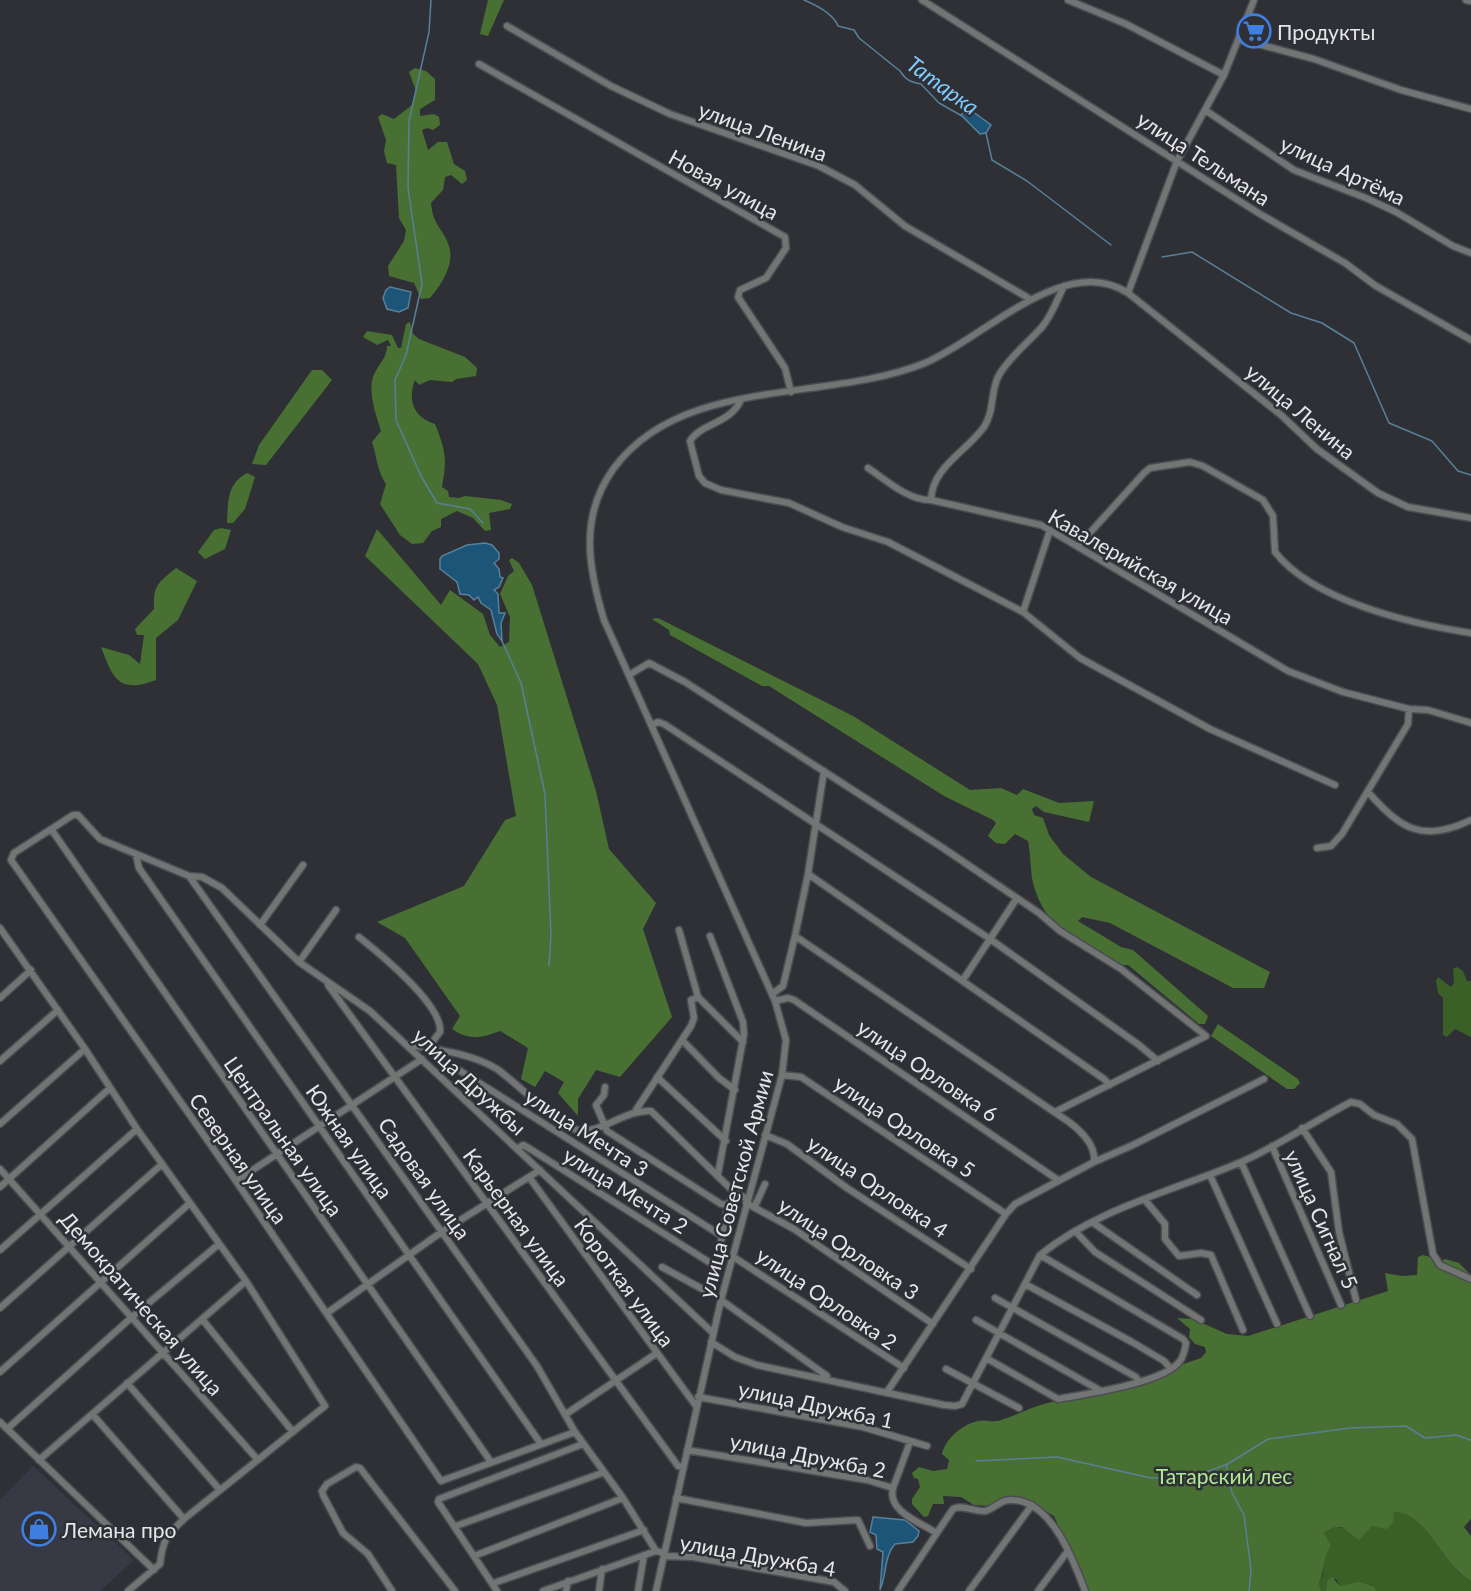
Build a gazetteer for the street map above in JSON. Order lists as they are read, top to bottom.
{
  "streets": {
    "street": [
      "улица Ленина",
      "улица Тельмана",
      "улица Артёма",
      "Новая улица",
      "Кавалерийская улица",
      "улица Орловка 6",
      "улица Дружбы",
      "улица Орловка 5",
      "улица Мечта 3",
      "Центральная улица",
      "Южная улица",
      "Северная улица",
      "Садовая улица",
      "улица Советской Армии",
      "улица Орловка 4",
      "улица Мечта 2",
      "Карьерная улица",
      "улица Сигнал 5",
      "улица Орловка 3",
      "Короткая улица",
      "улица Орловка 2",
      "Демократическая улица",
      "улица Дружба 1",
      "улица Дружба 2",
      "улица Дружба 4"
    ]
  },
  "crossings": [
    ["улица Ленина", "Новая улица"],
    ["улица Ленина", "улица Советской Армии"],
    ["улица Дружбы", "Садовая улица"],
    ["улица Дружбы", "улица Советской Армии"],
    ["улица Дружбы", "улица Мечта 2"],
    ["улица Дружбы", "Карьерная улица"],
    ["улица Орловка 5", "улица Советской Армии"],
    ["Центральная улица", "Северная улица"],
    ["Южная улица", "Северная улица"],
    ["Северная улица", "Садовая улица"],
    ["Садовая улица", "улица Дружба 4"],
    ["улица Советской Армии", "улица Орловка 4"],
    ["улица Советской Армии", "Карьерная улица"],
    ["улица Советской Армии", "улица Орловка 3"],
    ["улица Советской Армии", "Короткая улица"],
    ["улица Советской Армии", "улица Орловка 2"],
    ["улица Советской Армии", "улица Дружба 1"],
    ["улица Советской Армии", "улица Дружба 2"],
    ["улица Советской Армии", "улица Дружба 4"]
  ],
  "water": ["Татарка"],
  "parks": ["Татарский лес"],
  "places": {
    "supermarket": ["Продукты"],
    "shop": ["Лемана про"]
  }
}
